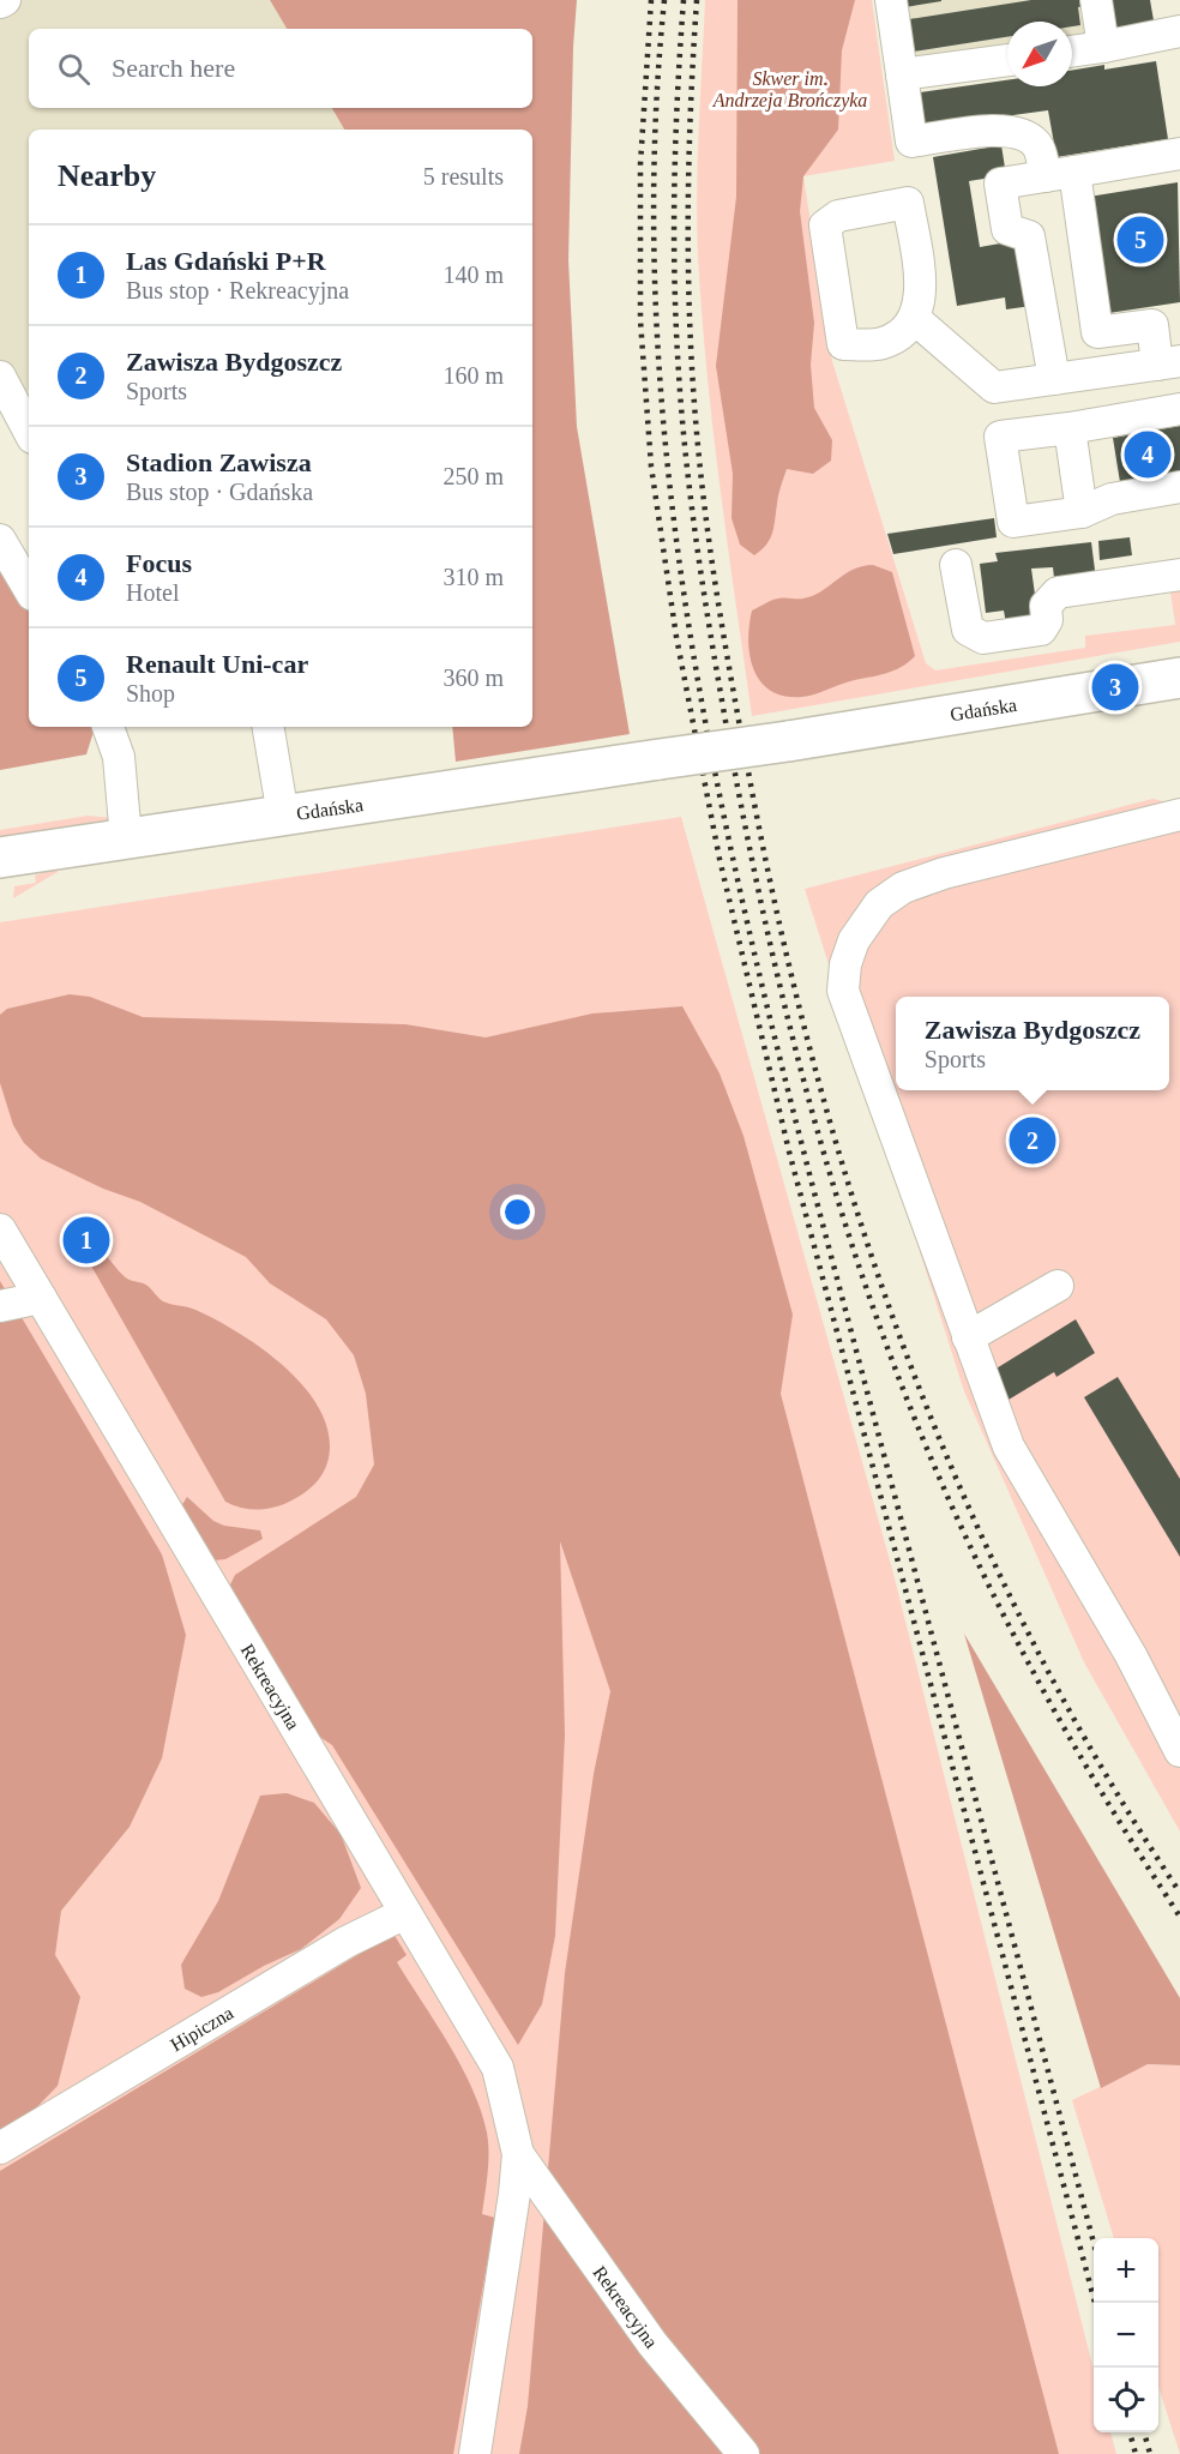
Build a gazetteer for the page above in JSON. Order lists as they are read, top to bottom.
{
  "streets": {
    "main road": ["Gdańska"],
    "street": ["Rekreacyjna", "Hipiczna"]
  },
  "crossings": [
    ["Rekreacyjna", "Hipiczna"]
  ],
  "parks": ["Skwer im. Andrzeja Brończyka"],
  "north": "bottom left",
  "page": {
    "search": "Search here",
    "heading": ["Nearby", "5 results"],
    "pins": [
      "5",
      "4",
      "3",
      "2",
      "1"
    ],
    "list": [
      {
        "mark": "1",
        "name": "Las Gdański P+R",
        "note": "Bus stop · Rekreacyjna",
        "value": "140 m"
      },
      {
        "mark": "2",
        "name": "Zawisza Bydgoszcz",
        "note": "Sports",
        "value": "160 m"
      },
      {
        "mark": "3",
        "name": "Stadion Zawisza",
        "note": "Bus stop · Gdańska",
        "value": "250 m"
      },
      {
        "mark": "4",
        "name": "Focus",
        "note": "Hotel",
        "value": "310 m"
      },
      {
        "mark": "5",
        "name": "Renault Uni-car",
        "note": "Shop",
        "value": "360 m"
      }
    ],
    "popup": ["Zawisza Bydgoszcz", "Sports"],
    "map_buttons": ["+", "−"]
  }
}
